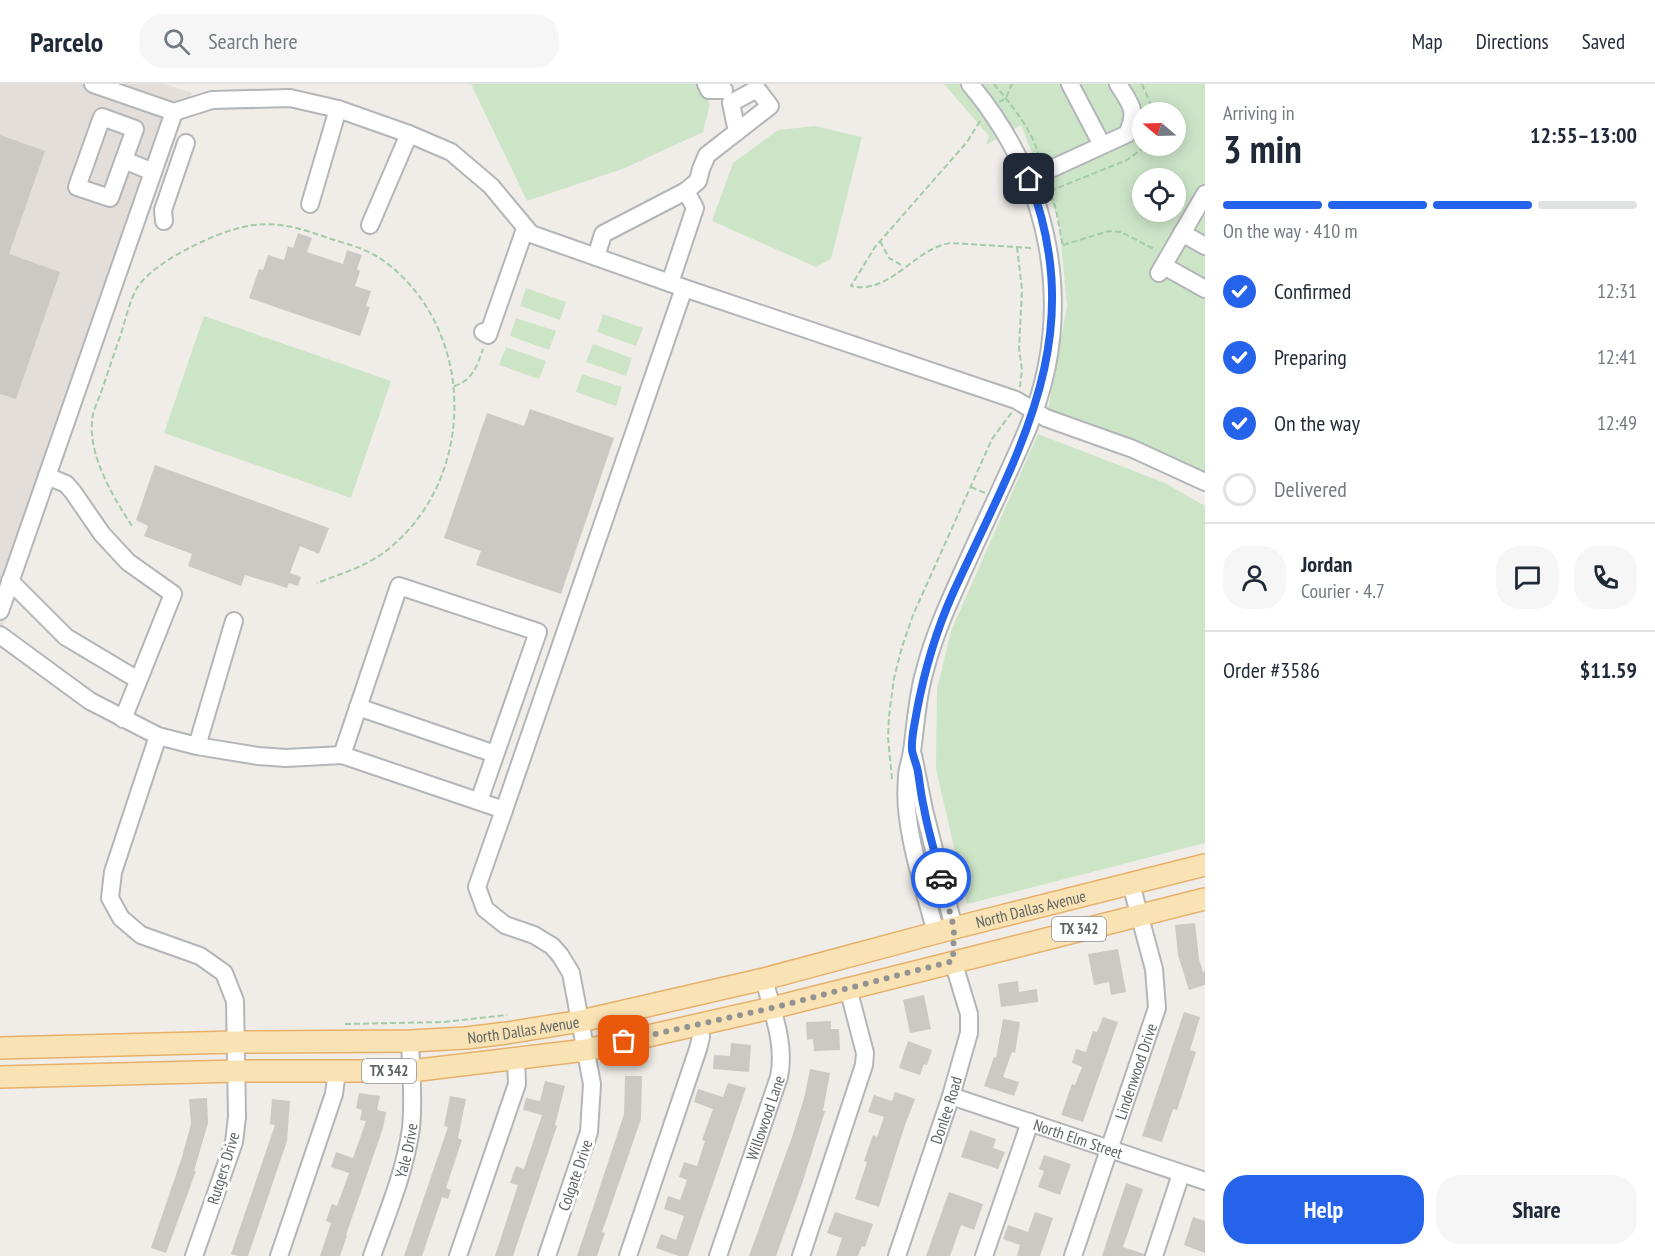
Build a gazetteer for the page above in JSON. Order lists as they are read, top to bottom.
{
  "streets": {
    "main road": ["North Dallas Avenue", "TX 342"],
    "street": [
      "Lindenwood Drive",
      "Donlee Road",
      "Willowood Lane",
      "North Elm Street",
      "Yale Drive",
      "Rutgers Drive",
      "Colgate Drive"
    ]
  },
  "crossings": [
    ["North Dallas Avenue", "Lindenwood Drive"],
    ["North Dallas Avenue", "Donlee Road"],
    ["North Dallas Avenue", "Willowood Lane"],
    ["North Dallas Avenue", "Yale Drive"],
    ["North Dallas Avenue", "Rutgers Drive"],
    ["North Dallas Avenue", "Colgate Drive"],
    ["Lindenwood Drive", "North Elm Street"],
    ["Donlee Road", "North Elm Street"]
  ],
  "north": "left",
  "page": {
    "header": "Parcelo",
    "search": "Search here",
    "nav": ["Map", "Directions", "Saved"],
    "heading": ["3 min", "Arriving in", "12:55–13:00"],
    "panel": [
      "Jordan",
      "Courier · 4.7",
      "Order #3586",
      "$11.59"
    ],
    "bar": "On the way · 410 m",
    "list": [
      ["Confirmed", "12:31"],
      ["Preparing", "12:41"],
      ["On the way", "12:49"],
      "Delivered"
    ],
    "buttons": ["Help", "Share"]
  }
}
